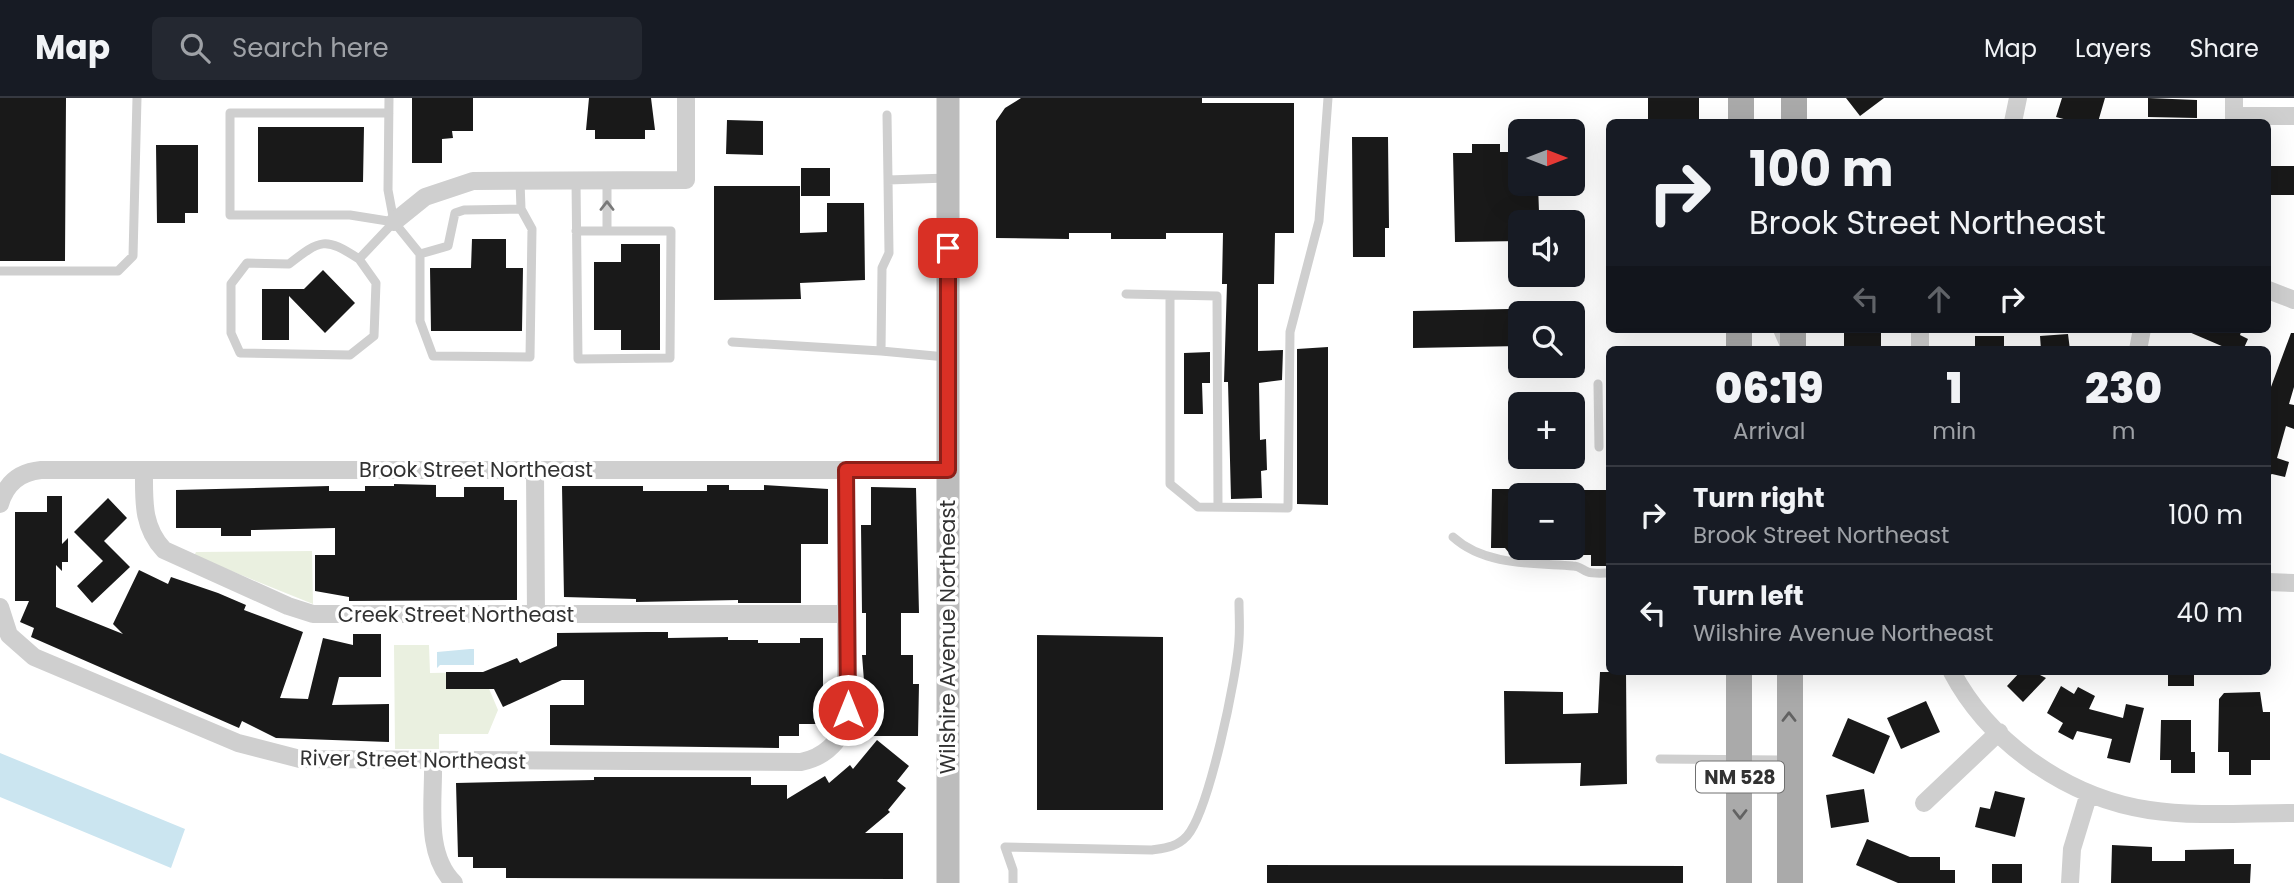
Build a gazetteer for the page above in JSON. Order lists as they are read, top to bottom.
{
  "streets": {
    "main road": ["NM 528"],
    "street": [
      "Brook Street Northeast",
      "Creek Street Northeast",
      "Wilshire Avenue Northeast",
      "River Street Northeast"
    ]
  },
  "crossings": [
    ["Brook Street Northeast", "Creek Street Northeast"],
    ["Brook Street Northeast", "Wilshire Avenue Northeast"],
    ["Creek Street Northeast", "River Street Northeast"]
  ],
  "north": "right",
  "page": {
    "header": "Map",
    "search": "Search here",
    "nav": ["Map", "Layers", "Share"],
    "map_buttons": ["+", "−"],
    "turn": ["100 m", "Brook Street Northeast"],
    "eta": [
      "06:19",
      "Arrival",
      "1",
      "min",
      "230",
      "m"
    ],
    "list": [
      {
        "name": "Turn right",
        "note": "Brook Street Northeast",
        "value": "100 m"
      },
      {
        "name": "Turn left",
        "note": "Wilshire Avenue Northeast",
        "value": "40 m"
      }
    ]
  }
}
